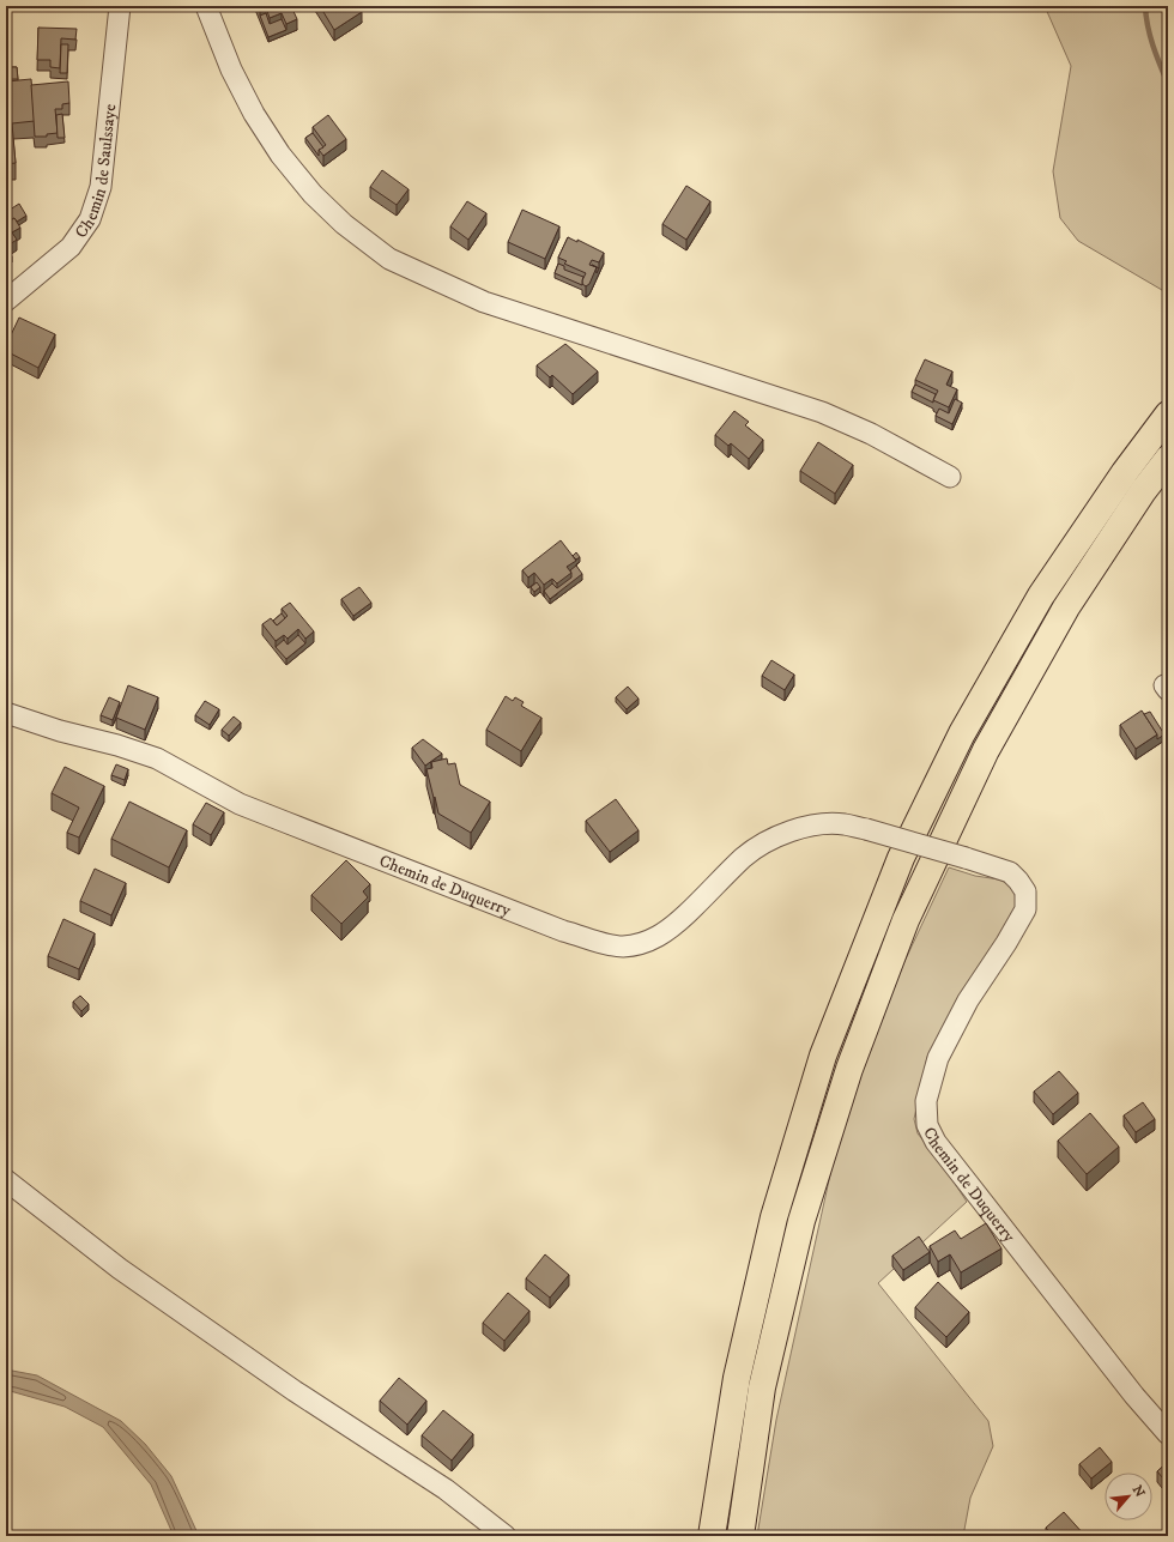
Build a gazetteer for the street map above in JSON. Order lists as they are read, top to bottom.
{
  "streets": {
    "street": ["Chemin de Saulssaye", "Chemin de Duquerry"]
  },
  "north": "top right"
}
